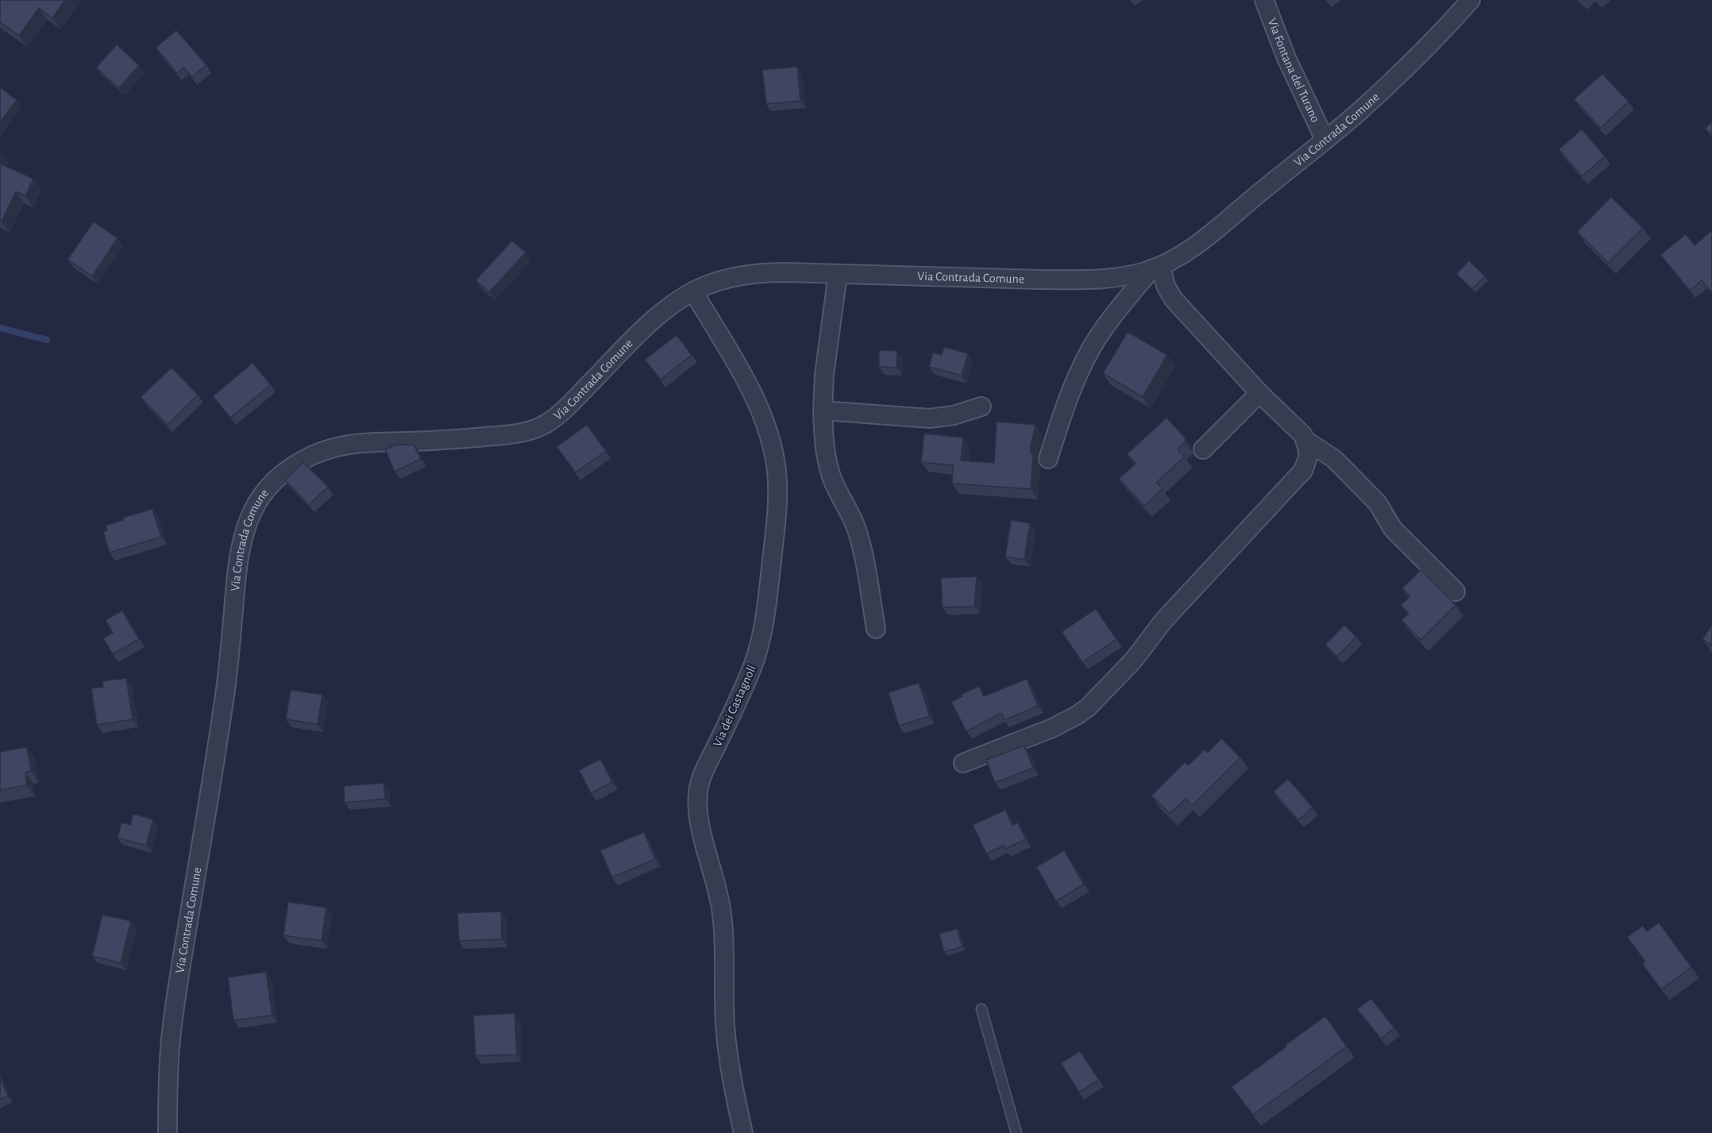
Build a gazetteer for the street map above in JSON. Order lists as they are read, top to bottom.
{
  "streets": {
    "street": ["Via Fontana del Turano", "Via Contrada Comune", "Via dei Castagnoli"]
  },
  "crossings": [
    ["Via Fontana del Turano", "Via Contrada Comune"],
    ["Via Contrada Comune", "Via dei Castagnoli"]
  ]
}
